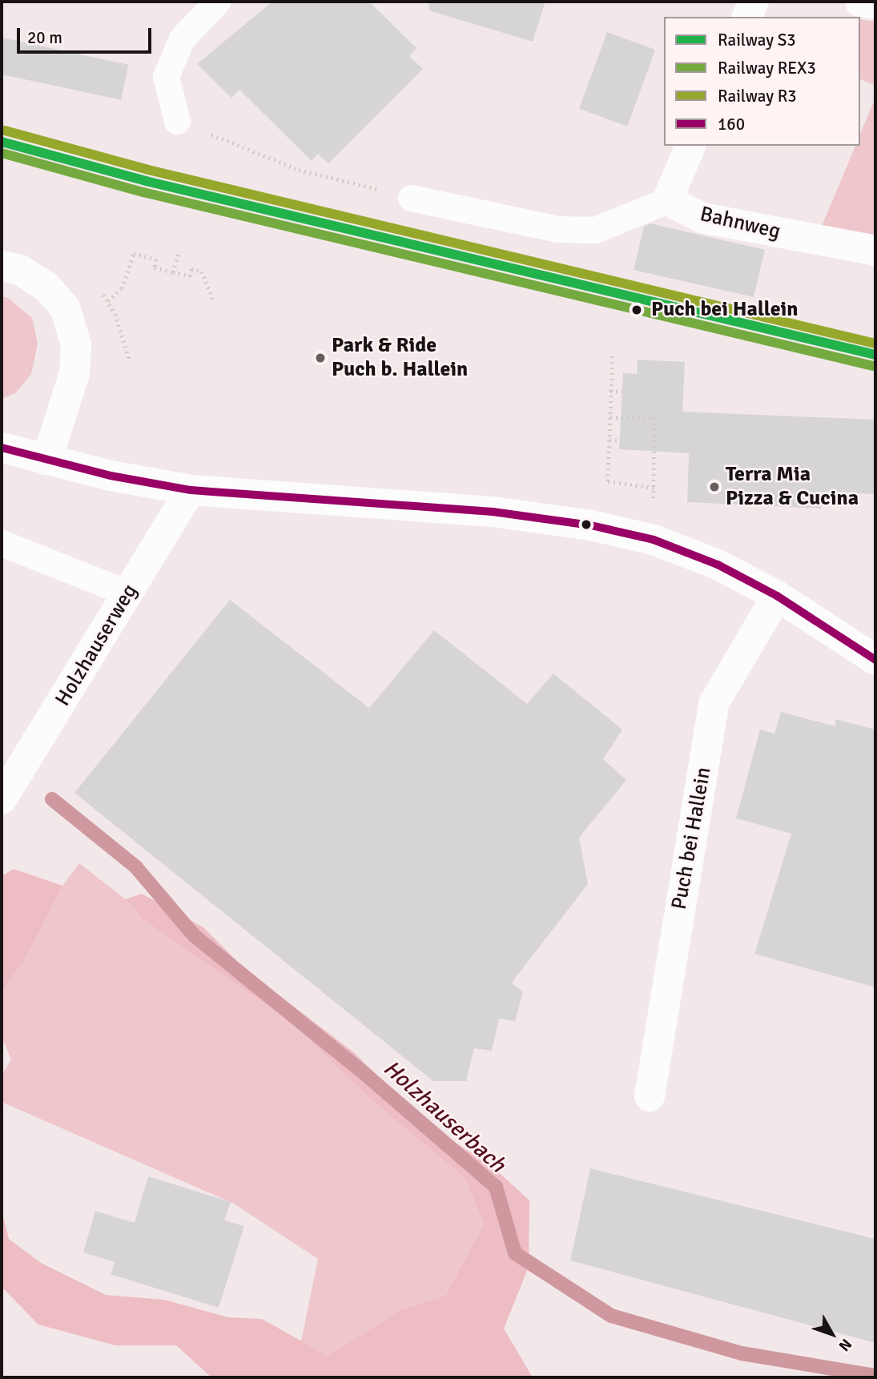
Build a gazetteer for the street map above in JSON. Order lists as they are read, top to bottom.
{
  "streets": {
    "street": ["Bahnweg", "Holzhauserweg", "Puch bei Hallein"]
  },
  "water": ["Holzhauserbach"],
  "places": ["Puch bei Hallein", "Park & Ride Puch b. Hallein", "Terra Mia Pizza & Cucina"],
  "lines": [
    "rail line R3",
    "rail line S3",
    "rail line REX3",
    "transit line 160"
  ],
  "legend": [
    "Railway S3",
    "Railway REX3",
    "Railway R3",
    "160"
  ],
  "scale_bar": "20 m",
  "north": "bottom right"
}
